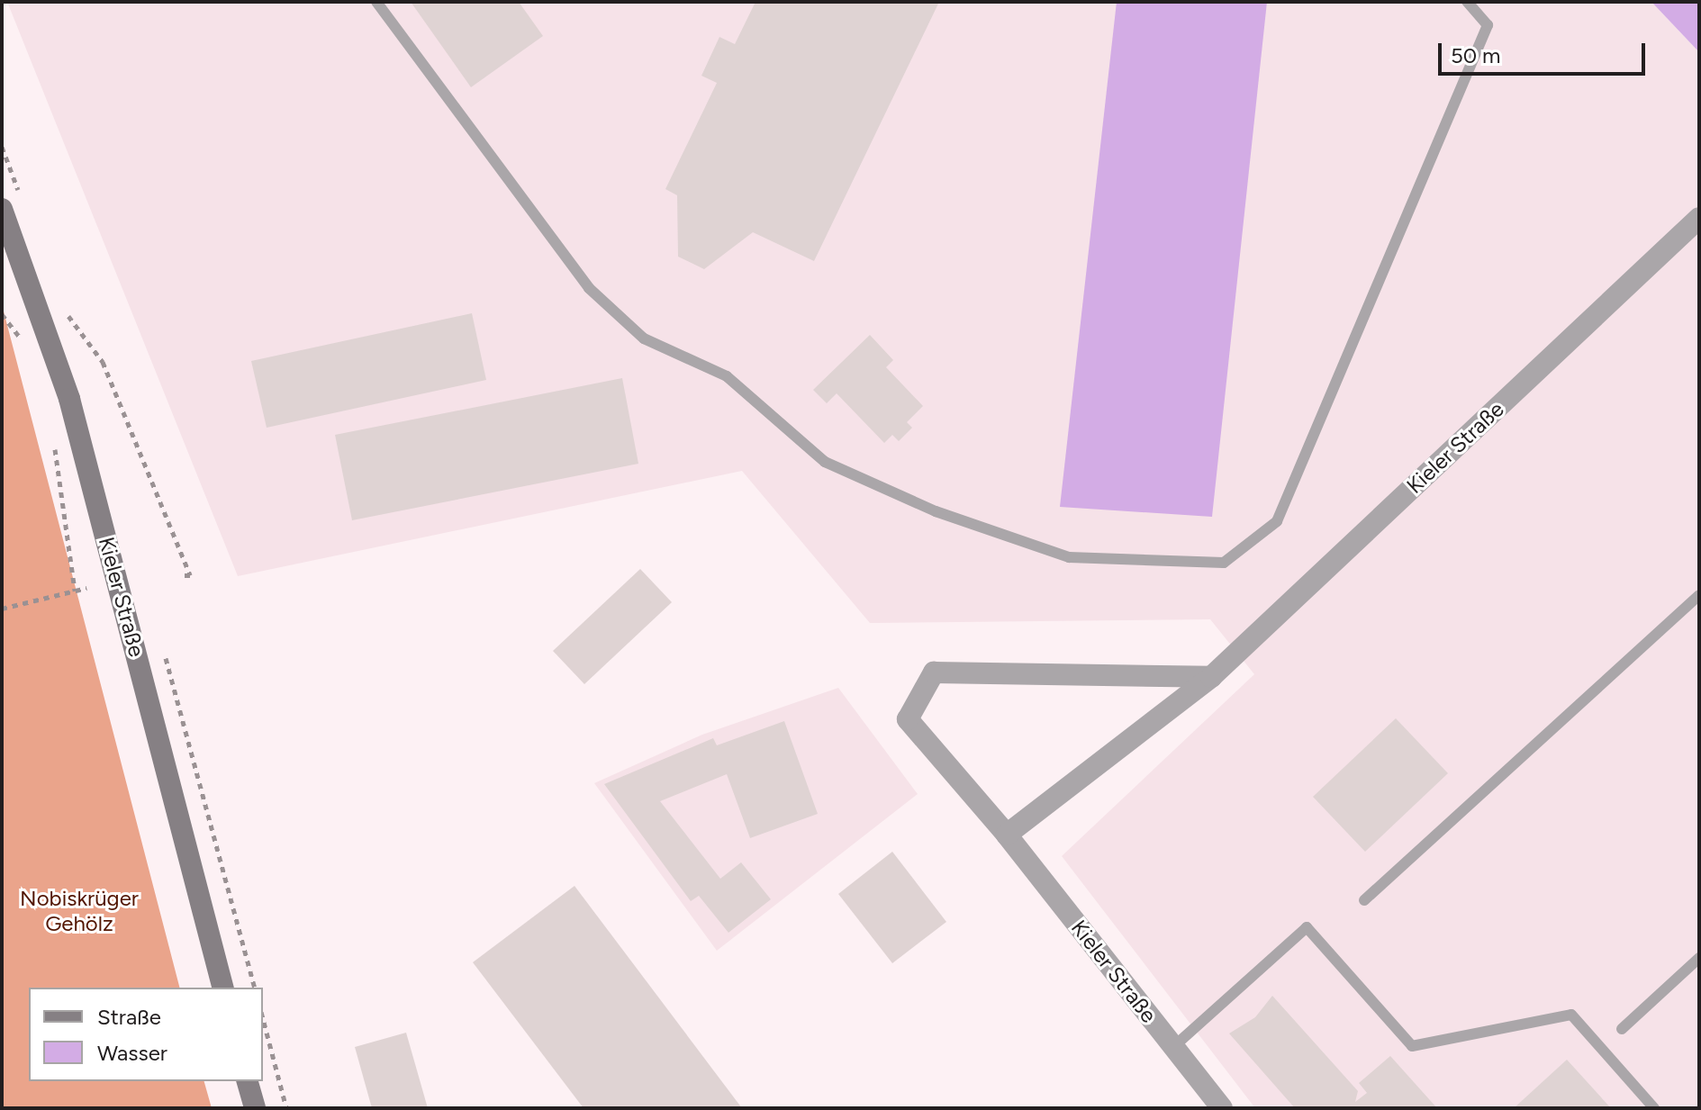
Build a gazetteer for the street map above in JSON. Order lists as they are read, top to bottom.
{
  "streets": {
    "main road": ["Kieler Straße"]
  },
  "parks": ["Nobiskrüger Gehölz"],
  "legend": ["Straße", "Wasser"],
  "scale_bar": "50 m"
}
